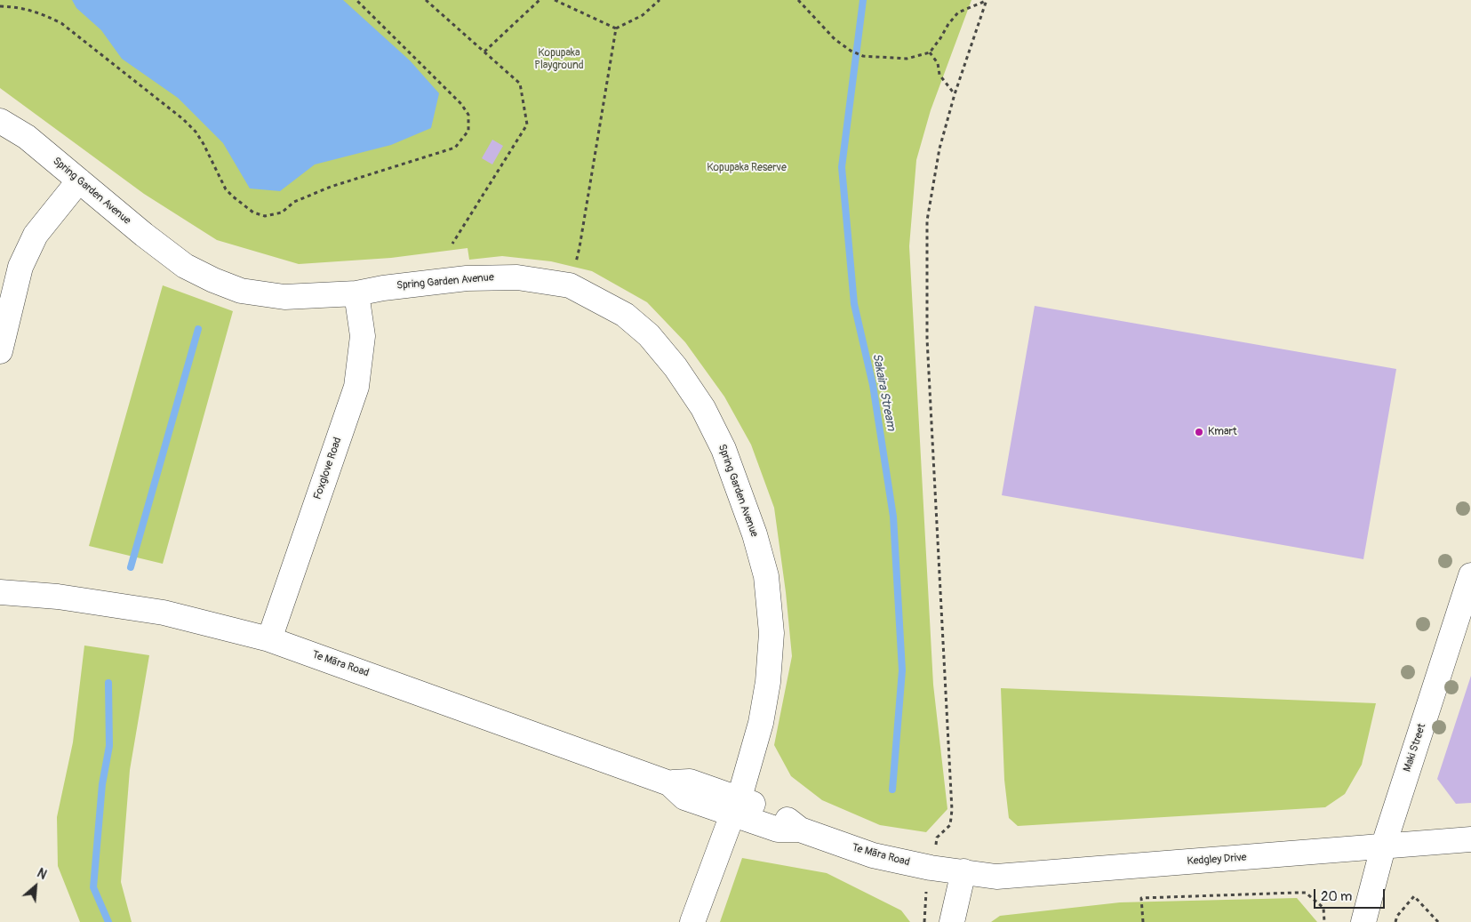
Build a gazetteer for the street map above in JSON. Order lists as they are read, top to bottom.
{
  "streets": {
    "street": [
      "Spring Garden Avenue",
      "Foxglove Road",
      "Te Māra Road",
      "Maki Street",
      "Kedgley Drive"
    ]
  },
  "crossings": [
    ["Spring Garden Avenue", "Foxglove Road"],
    ["Spring Garden Avenue", "Te Māra Road"],
    ["Foxglove Road", "Te Māra Road"],
    ["Te Māra Road", "Kedgley Drive"],
    ["Maki Street", "Kedgley Drive"]
  ],
  "water": ["Sakaira Stream"],
  "parks": ["Kopupaka Playground", "Kopupaka Reserve"],
  "places": ["Kmart"],
  "scale_bar": "20 m",
  "north": "top right"
}
